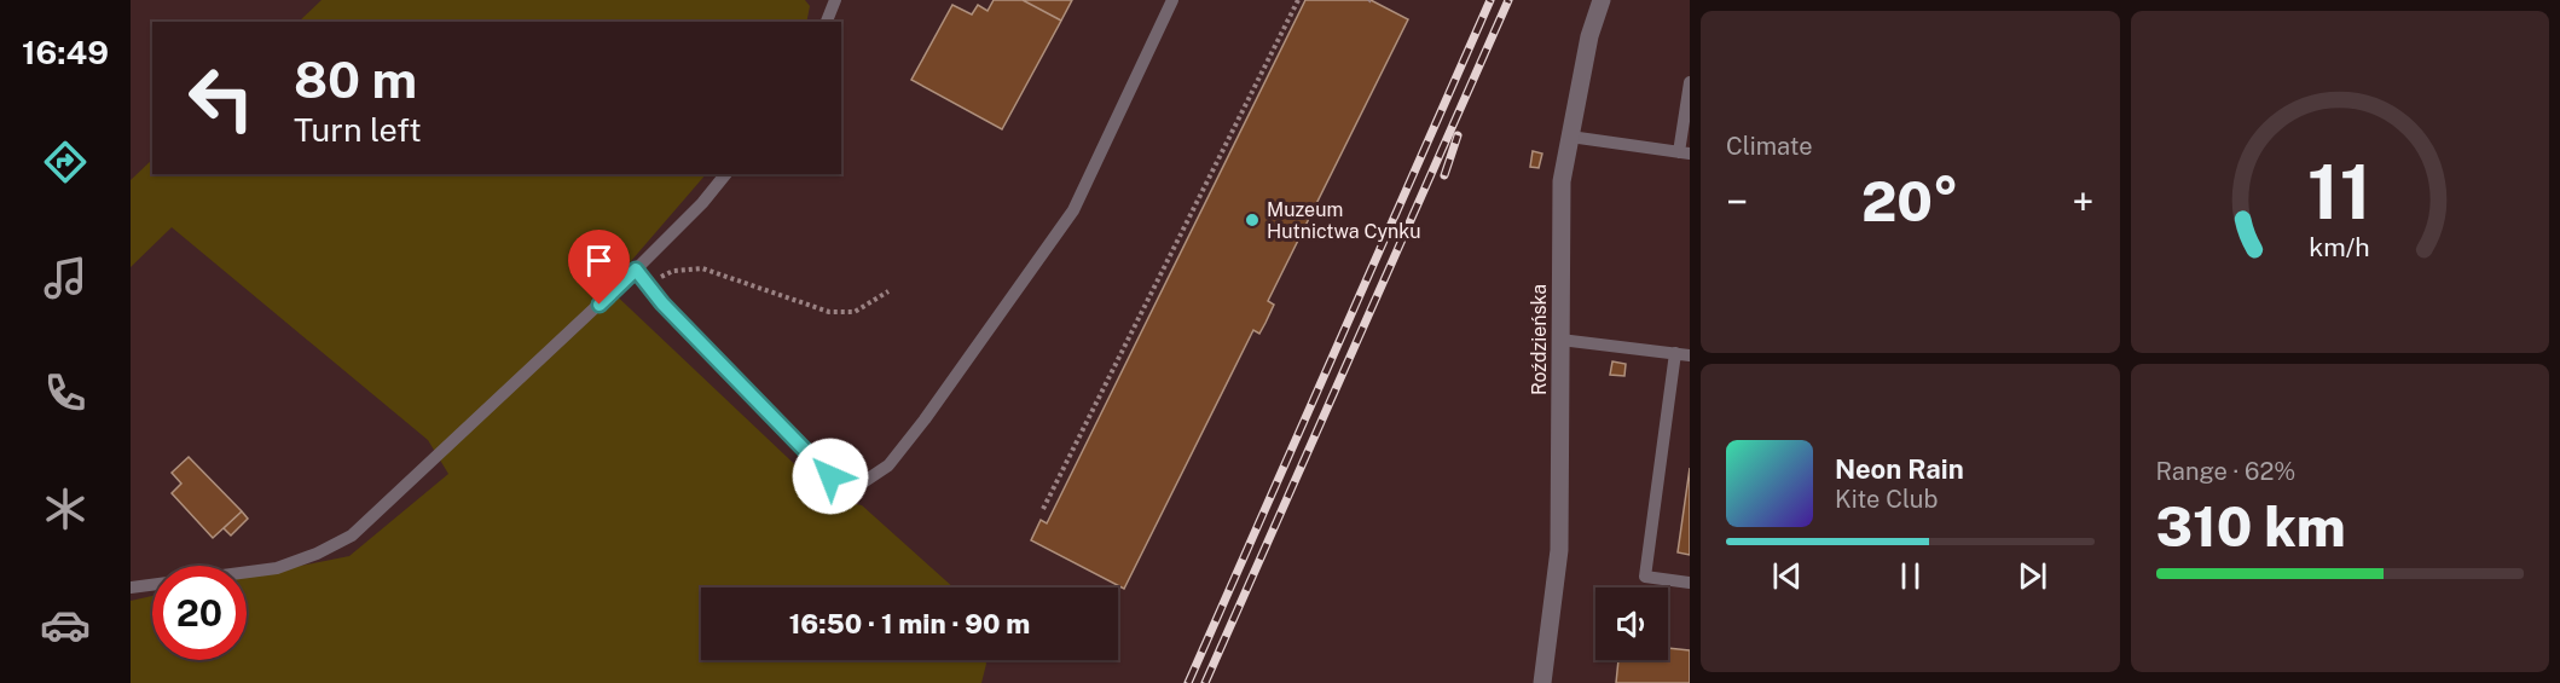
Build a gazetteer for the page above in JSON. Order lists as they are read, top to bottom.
{
  "streets": {
    "street": ["Roździeńska"]
  },
  "places": ["Muzeum Hutnictwa Cynku"],
  "page": {
    "tabs": "16:49",
    "tile": [
      "Climate",
      ["Range · 62%", "310 km"]
    ],
    "turn": ["80 m", "Turn left"],
    "heat": ["−", "20°", "+"],
    "song": ["Neon Rain", "Kite Club"],
    "limit": "20",
    "trip": "16:50 · 1 min · 90 m",
    "gauge": ["11", "km/h"]
  }
}
